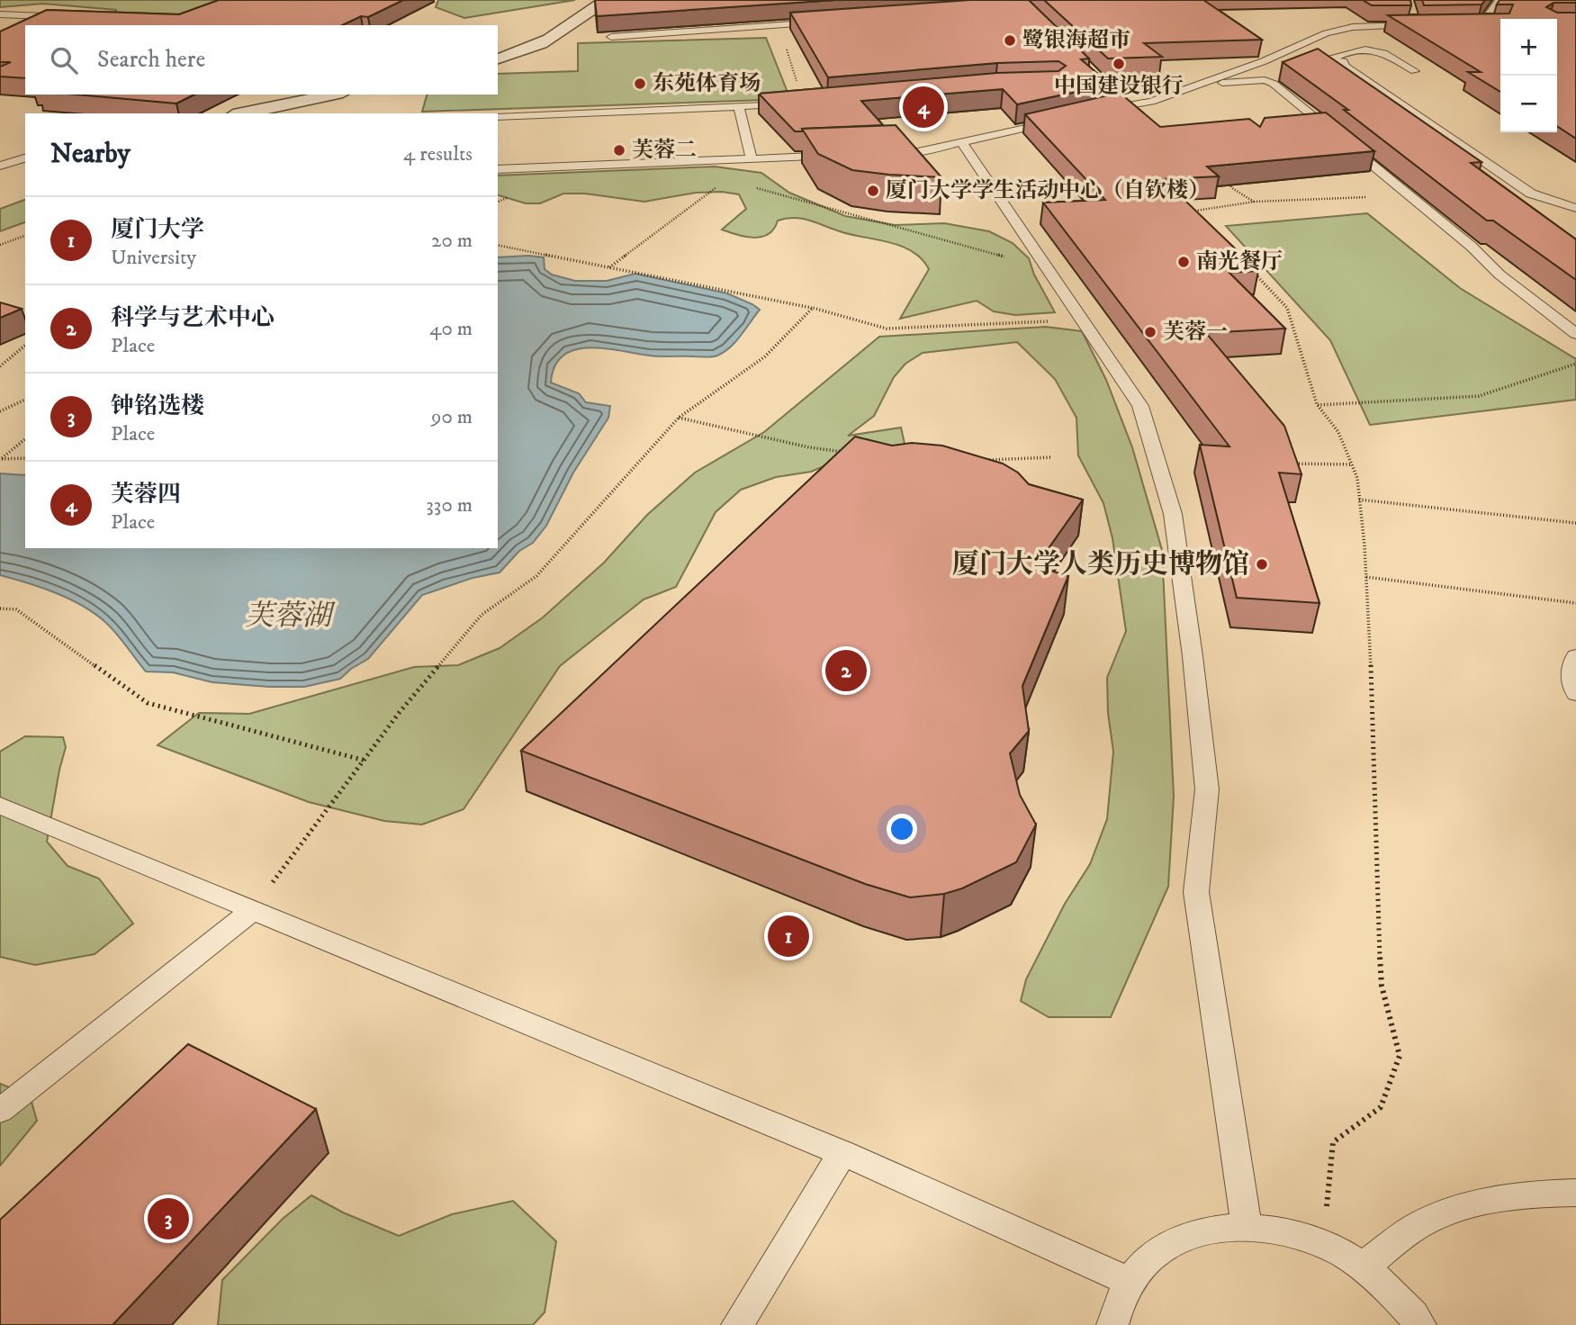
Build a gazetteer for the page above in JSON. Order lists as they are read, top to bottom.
{
  "water": ["芙蓉湖"],
  "places": [
    "鹭银海超市",
    "中国建设银行",
    "东苑体育场",
    "芙蓉二",
    "厦门大学学生活动中心（自钦楼）",
    "南光餐厅",
    "芙蓉一",
    "厦门大学人类历史博物馆"
  ],
  "page": {
    "map_buttons": ["+", "−"],
    "search": "Search here",
    "pins": [
      "4",
      "2",
      "1",
      "3"
    ],
    "heading": ["Nearby", "4 results"],
    "list": [
      {
        "mark": "1",
        "name": "厦门大学",
        "note": "University",
        "value": "20 m"
      },
      {
        "mark": "2",
        "name": "科学与艺术中心",
        "note": "Place",
        "value": "40 m"
      },
      {
        "mark": "3",
        "name": "钟铭选楼",
        "note": "Place",
        "value": "90 m"
      },
      {
        "mark": "4",
        "name": "芙蓉四",
        "note": "Place",
        "value": "330 m"
      }
    ]
  }
}
